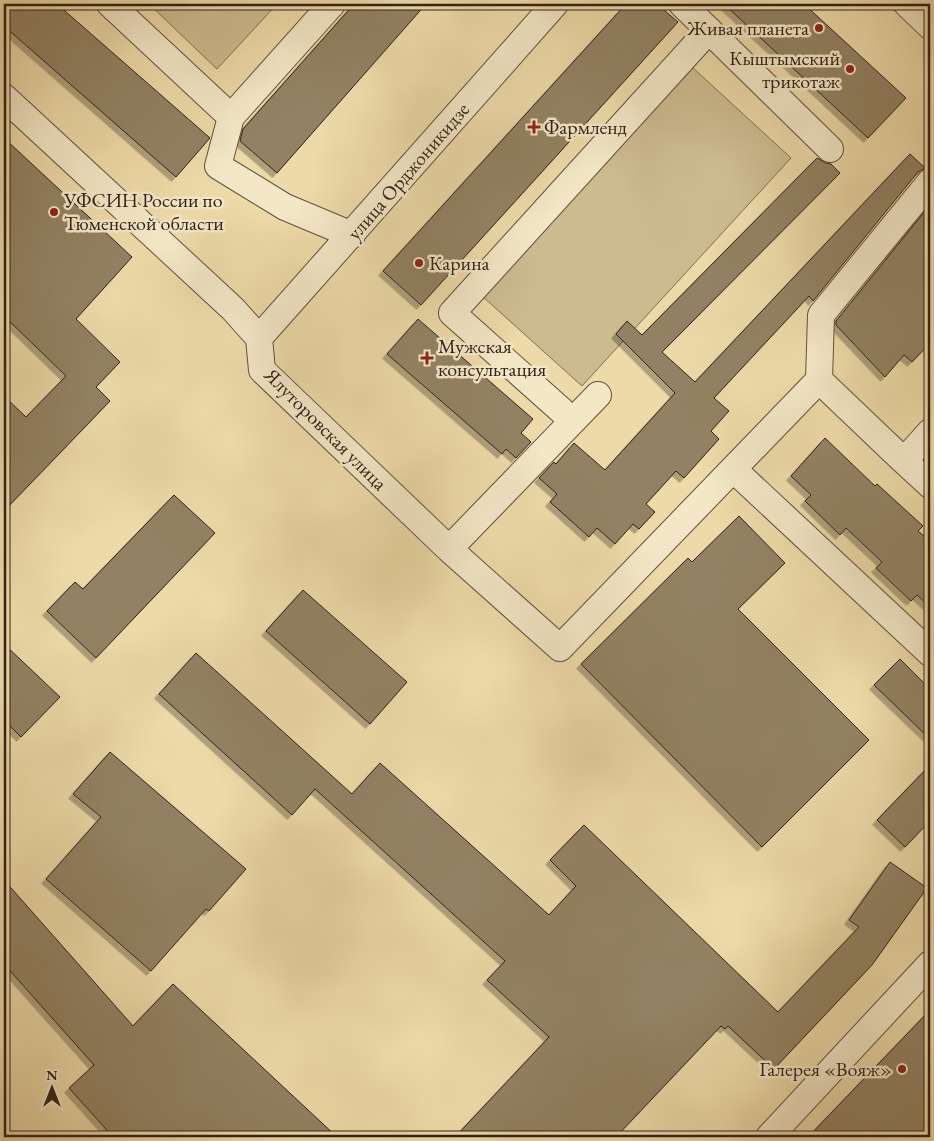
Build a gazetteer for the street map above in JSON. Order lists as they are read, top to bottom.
{
  "streets": {
    "street": ["улица Орджоникидзе", "Ялуторовская улица"]
  },
  "crossings": [
    ["улица Орджоникидзе", "Ялуторовская улица"]
  ],
  "places": {
    "other": [
      "Живая планета",
      "Кыштымский трикотаж",
      "УФСИН России по Тюменской области",
      "Карина",
      "Галерея «Вояж»"
    ],
    "health": ["Фармленд", "Мужская консультация"]
  },
  "north": "top"
}
